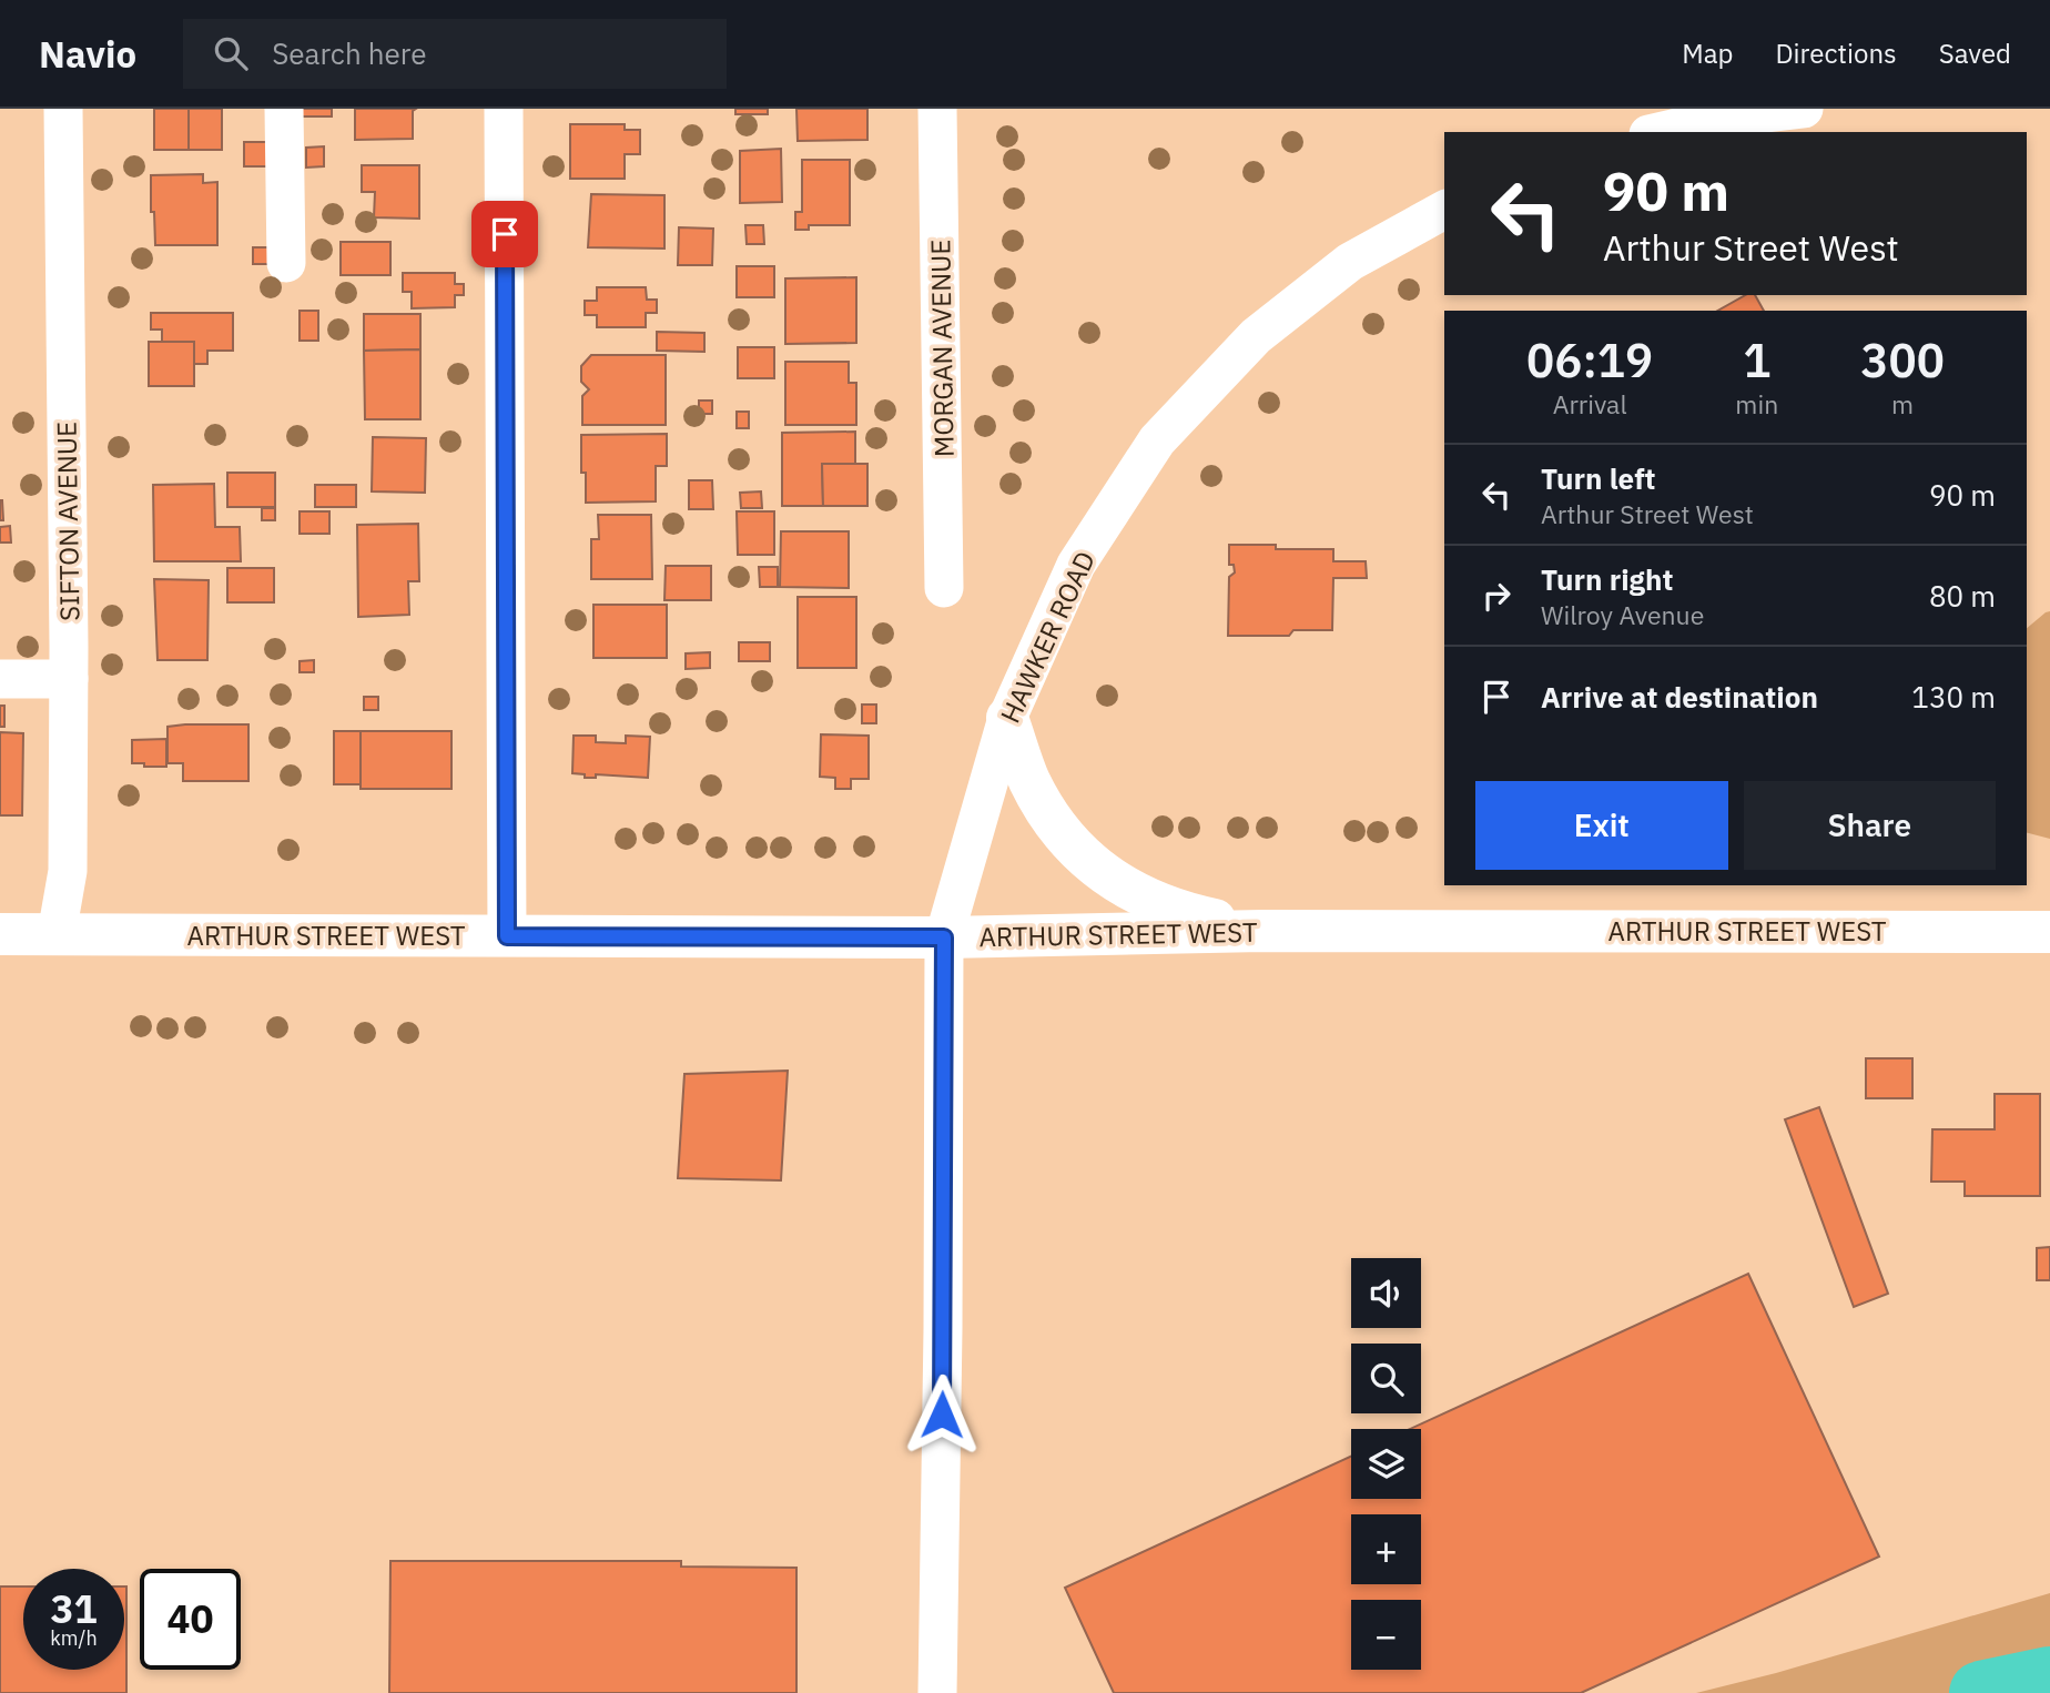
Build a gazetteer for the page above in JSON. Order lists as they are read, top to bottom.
{
  "streets": {
    "main road": ["ARTHUR STREET WEST"],
    "street": ["MORGAN AVENUE", "SIFTON AVENUE", "HAWKER ROAD"]
  },
  "crossings": [
    ["SIFTON AVENUE", "ARTHUR STREET WEST"],
    ["HAWKER ROAD", "ARTHUR STREET WEST"]
  ],
  "page": {
    "header": "Navio",
    "search": "Search here",
    "nav": ["Map", "Directions", "Saved"],
    "turn": ["90 m", "Arthur Street West"],
    "eta": [
      "06:19",
      "Arrival",
      "1",
      "min",
      "300",
      "m"
    ],
    "list": [
      {
        "name": "Turn left",
        "note": "Arthur Street West",
        "value": "90 m"
      },
      {
        "name": "Turn right",
        "note": "Wilroy Avenue",
        "value": "80 m"
      },
      {
        "name": "Arrive at destination",
        "value": "130 m"
      }
    ],
    "buttons": ["Exit", "Share"],
    "map_buttons": ["+", "−"],
    "speed": "31 km/h",
    "limit": "40"
  }
}
